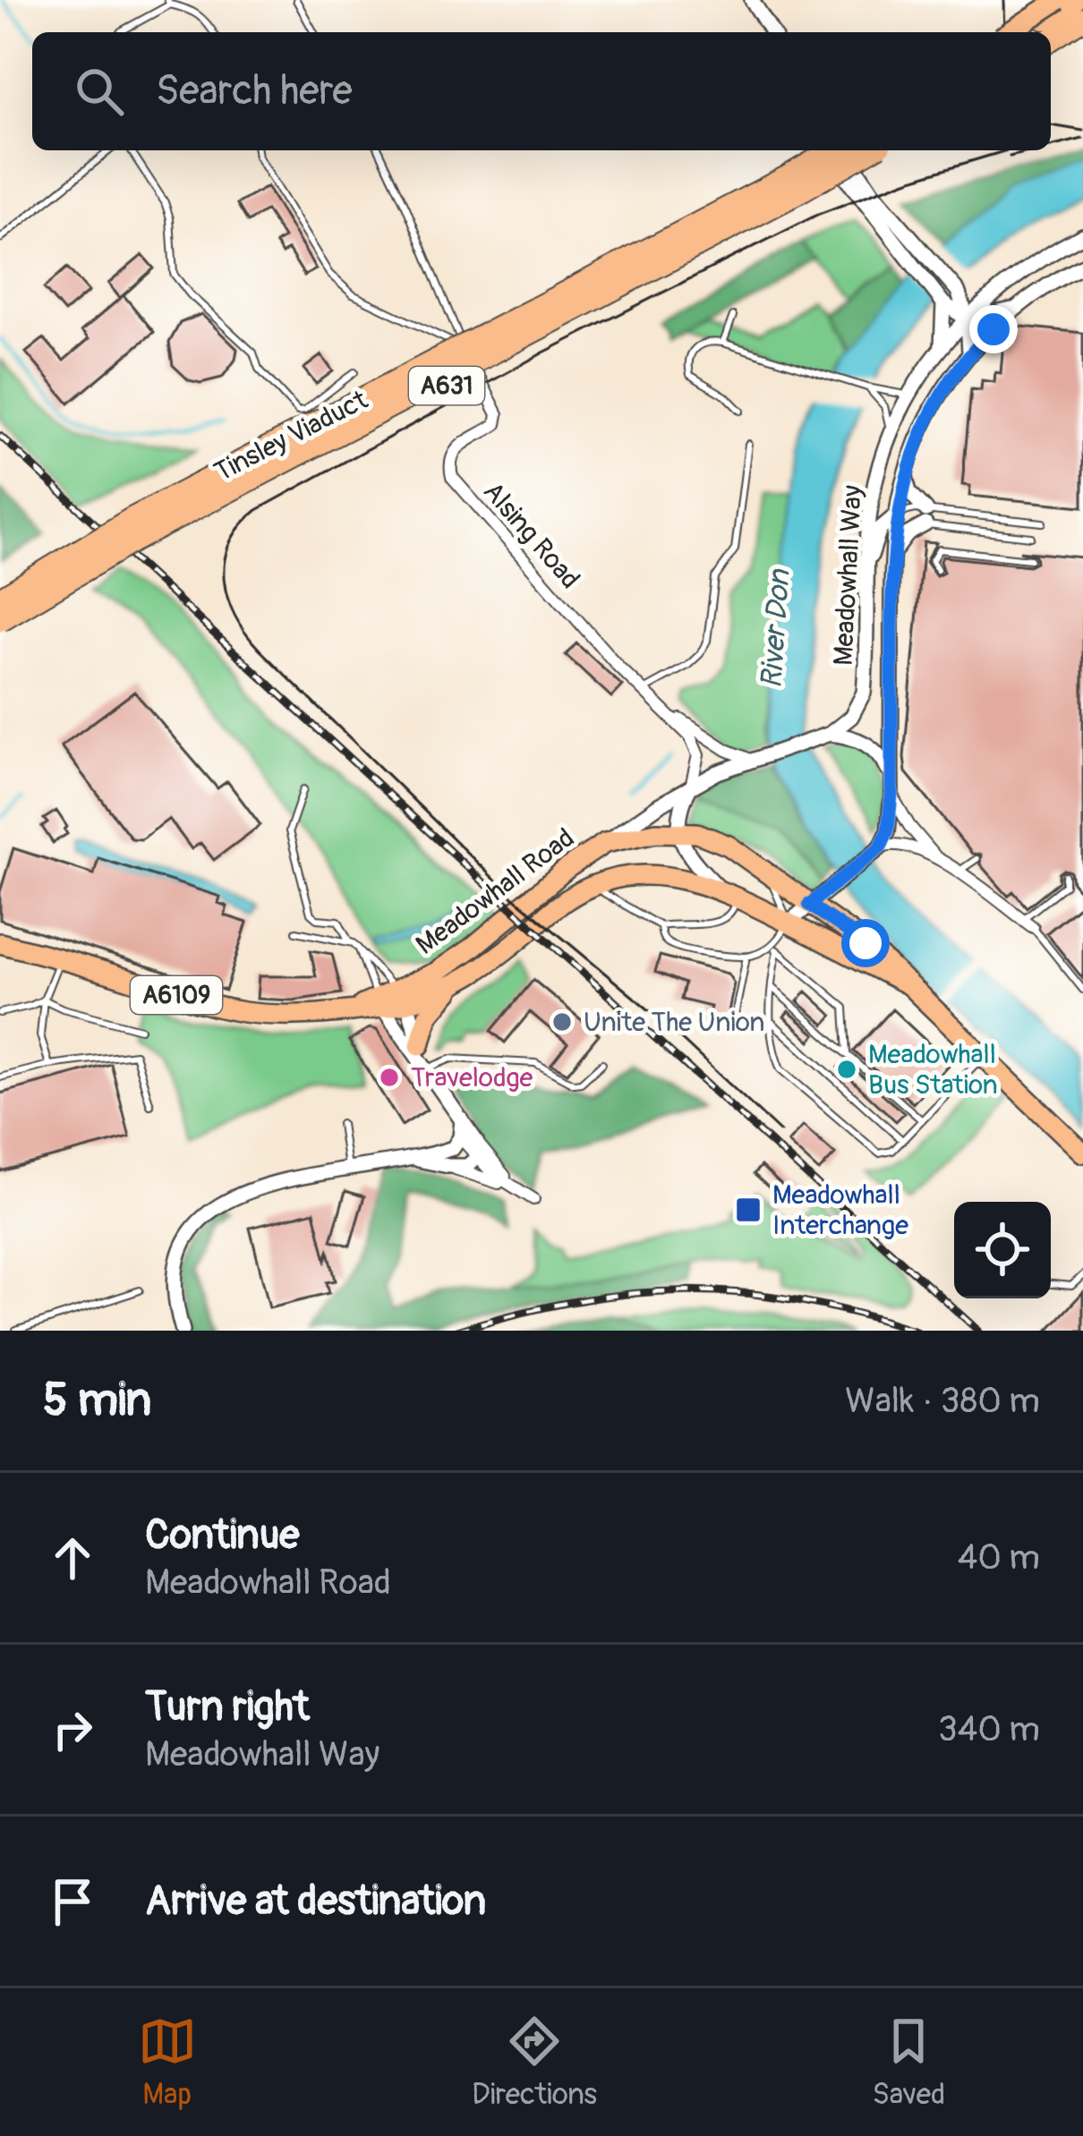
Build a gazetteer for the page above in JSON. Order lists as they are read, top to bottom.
{
  "streets": {
    "highway": ["Tinsley Viaduct"],
    "main road": ["A631", "Meadowhall Road", "A6109"],
    "street": ["Alsing Road", "Meadowhall Way"]
  },
  "crossings": [
    ["Alsing Road", "Meadowhall Road"]
  ],
  "water": ["River Don"],
  "places": {
    "other": ["Unite The Union", "Meadowhall Bus Station", "Travelodge"],
    "transit": ["Meadowhall Interchange"]
  },
  "page": {
    "search": "Search here",
    "heading": ["5 min", "Walk · 380 m"],
    "list": [
      ["Continue", "Meadowhall Road", "40 m"],
      ["Turn right", "Meadowhall Way", "340 m"],
      "Arrive at destination"
    ],
    "nav": ["Map", "Directions", "Saved"]
  }
}
